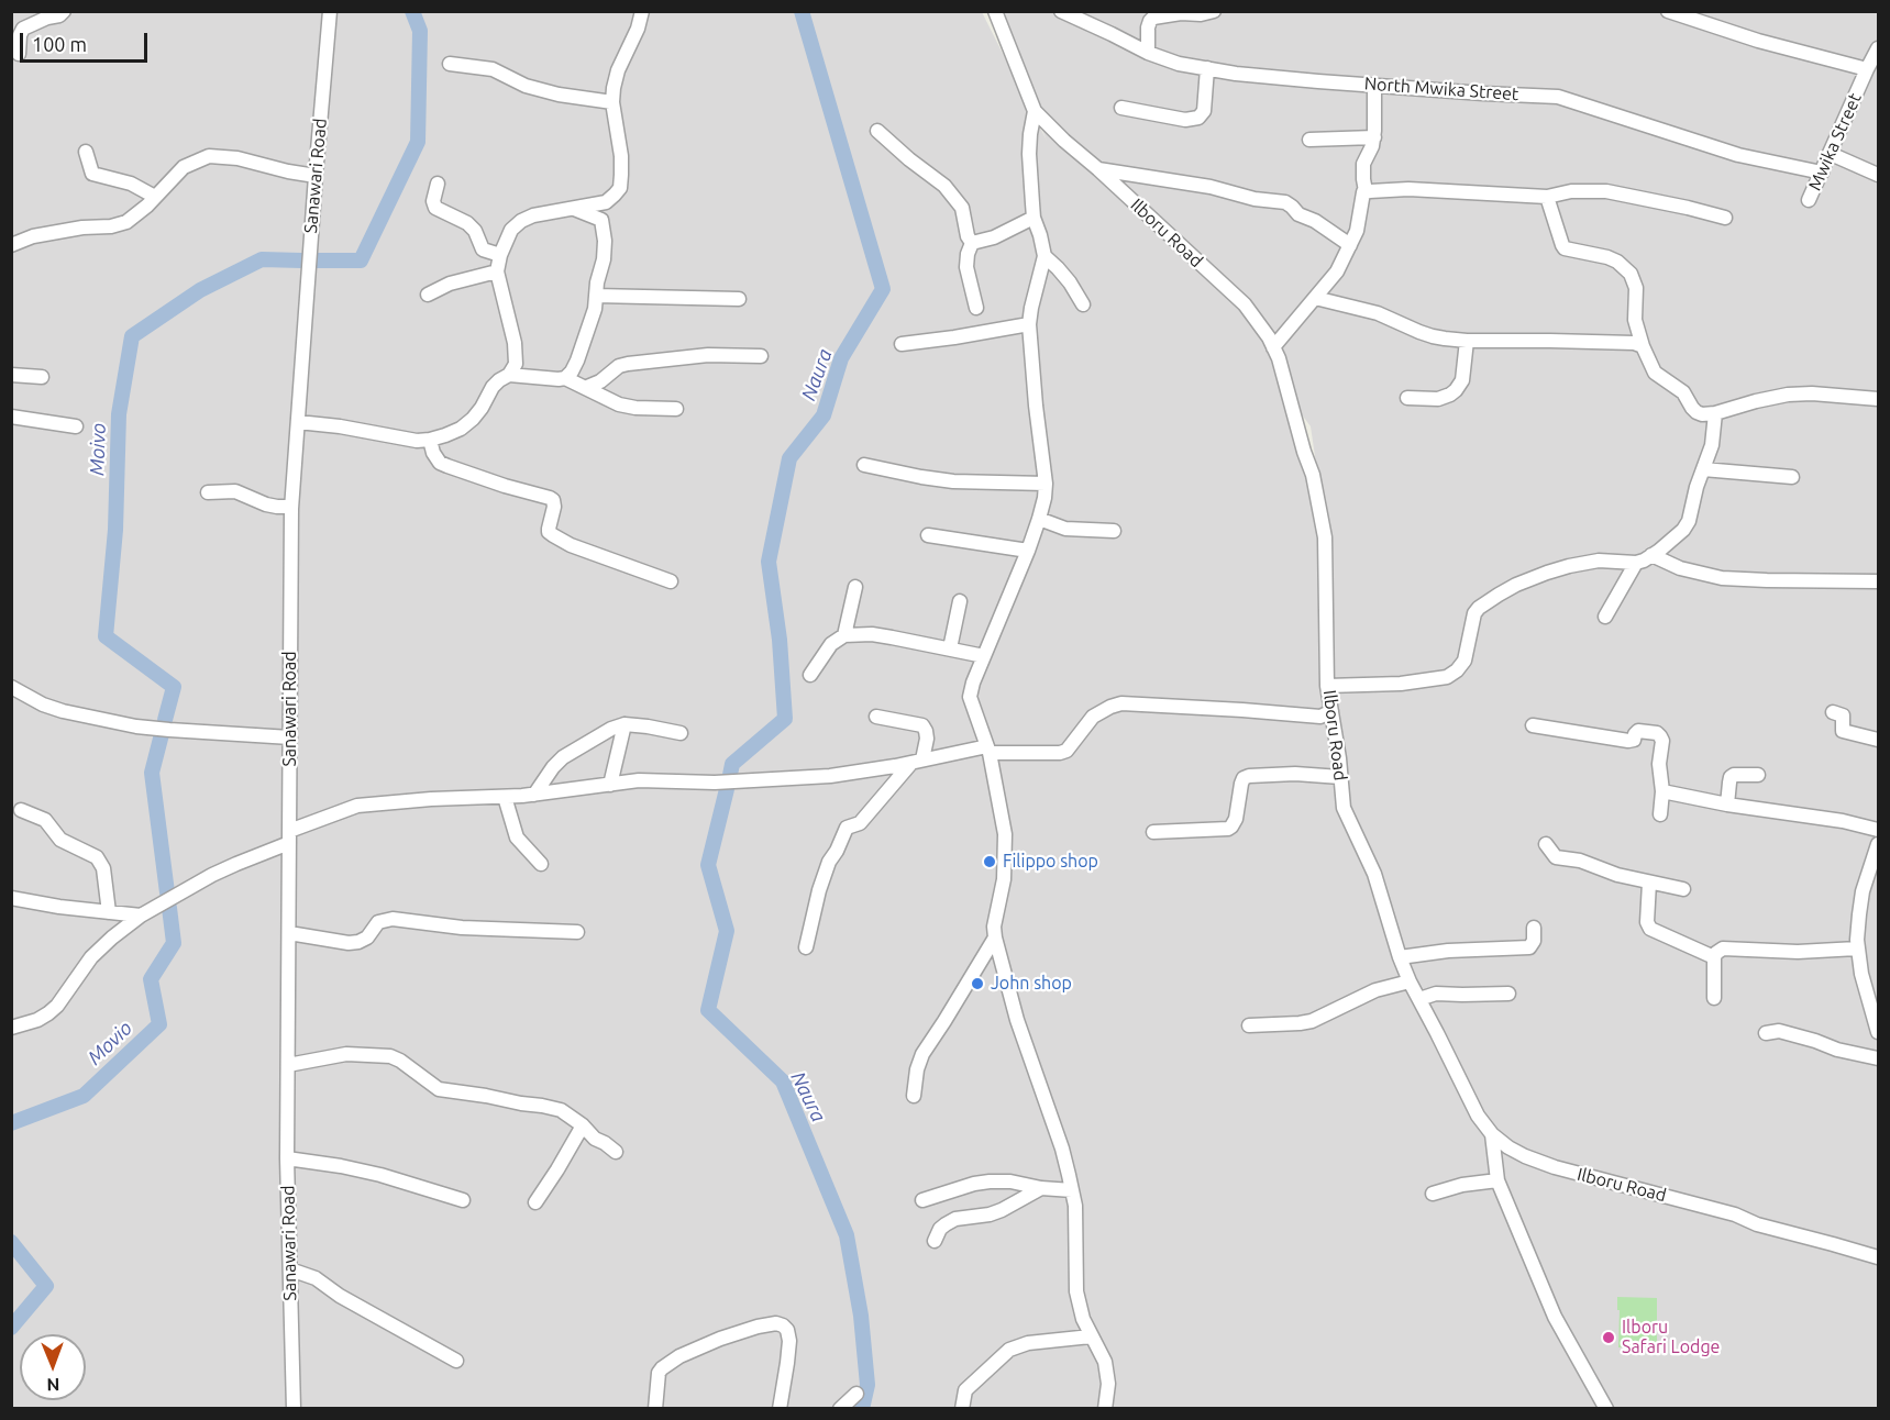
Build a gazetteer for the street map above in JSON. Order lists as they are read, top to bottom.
{
  "streets": {
    "street": [
      "North Mwika Street",
      "Mwika Street",
      "Sanawari Road",
      "Ilboru Road"
    ]
  },
  "crossings": [
    ["North Mwika Street", "Mwika Street"]
  ],
  "water": ["Naura", "Moivo", "Movio"],
  "places": ["Filippo shop", "John shop", "Ilboru Safari Lodge"],
  "scale_bar": "100 m",
  "north": "bottom"
}
